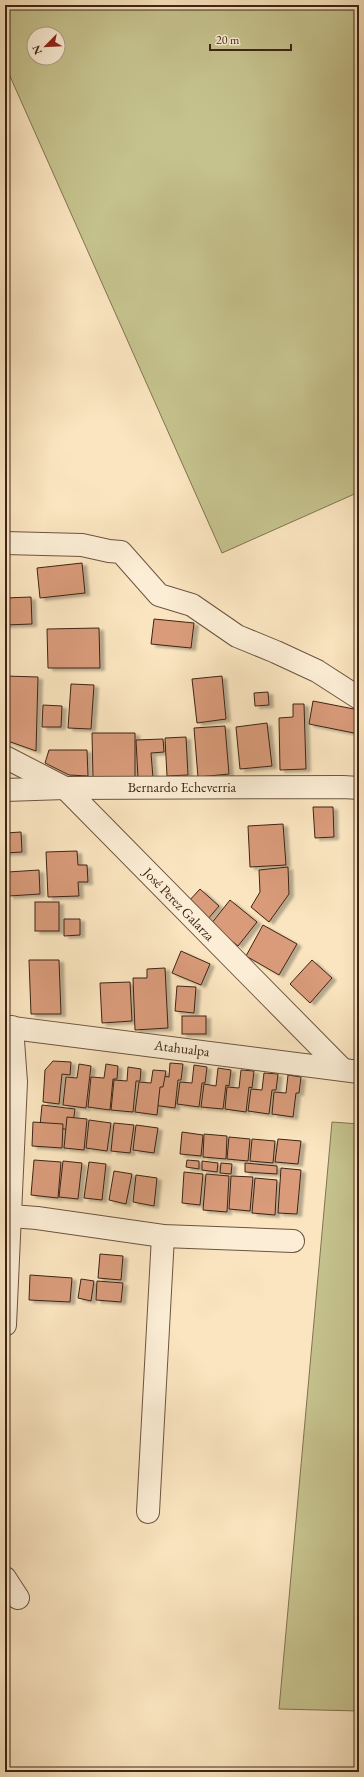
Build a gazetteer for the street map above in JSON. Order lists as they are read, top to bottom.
{
  "streets": {
    "street": ["Bernardo Echeverria", "José Perez Galarza", "Atahualpa"]
  },
  "crossings": [
    ["Bernardo Echeverria", "José Perez Galarza"],
    ["José Perez Galarza", "Atahualpa"]
  ],
  "scale_bar": "20 m",
  "north": "bottom left"
}
